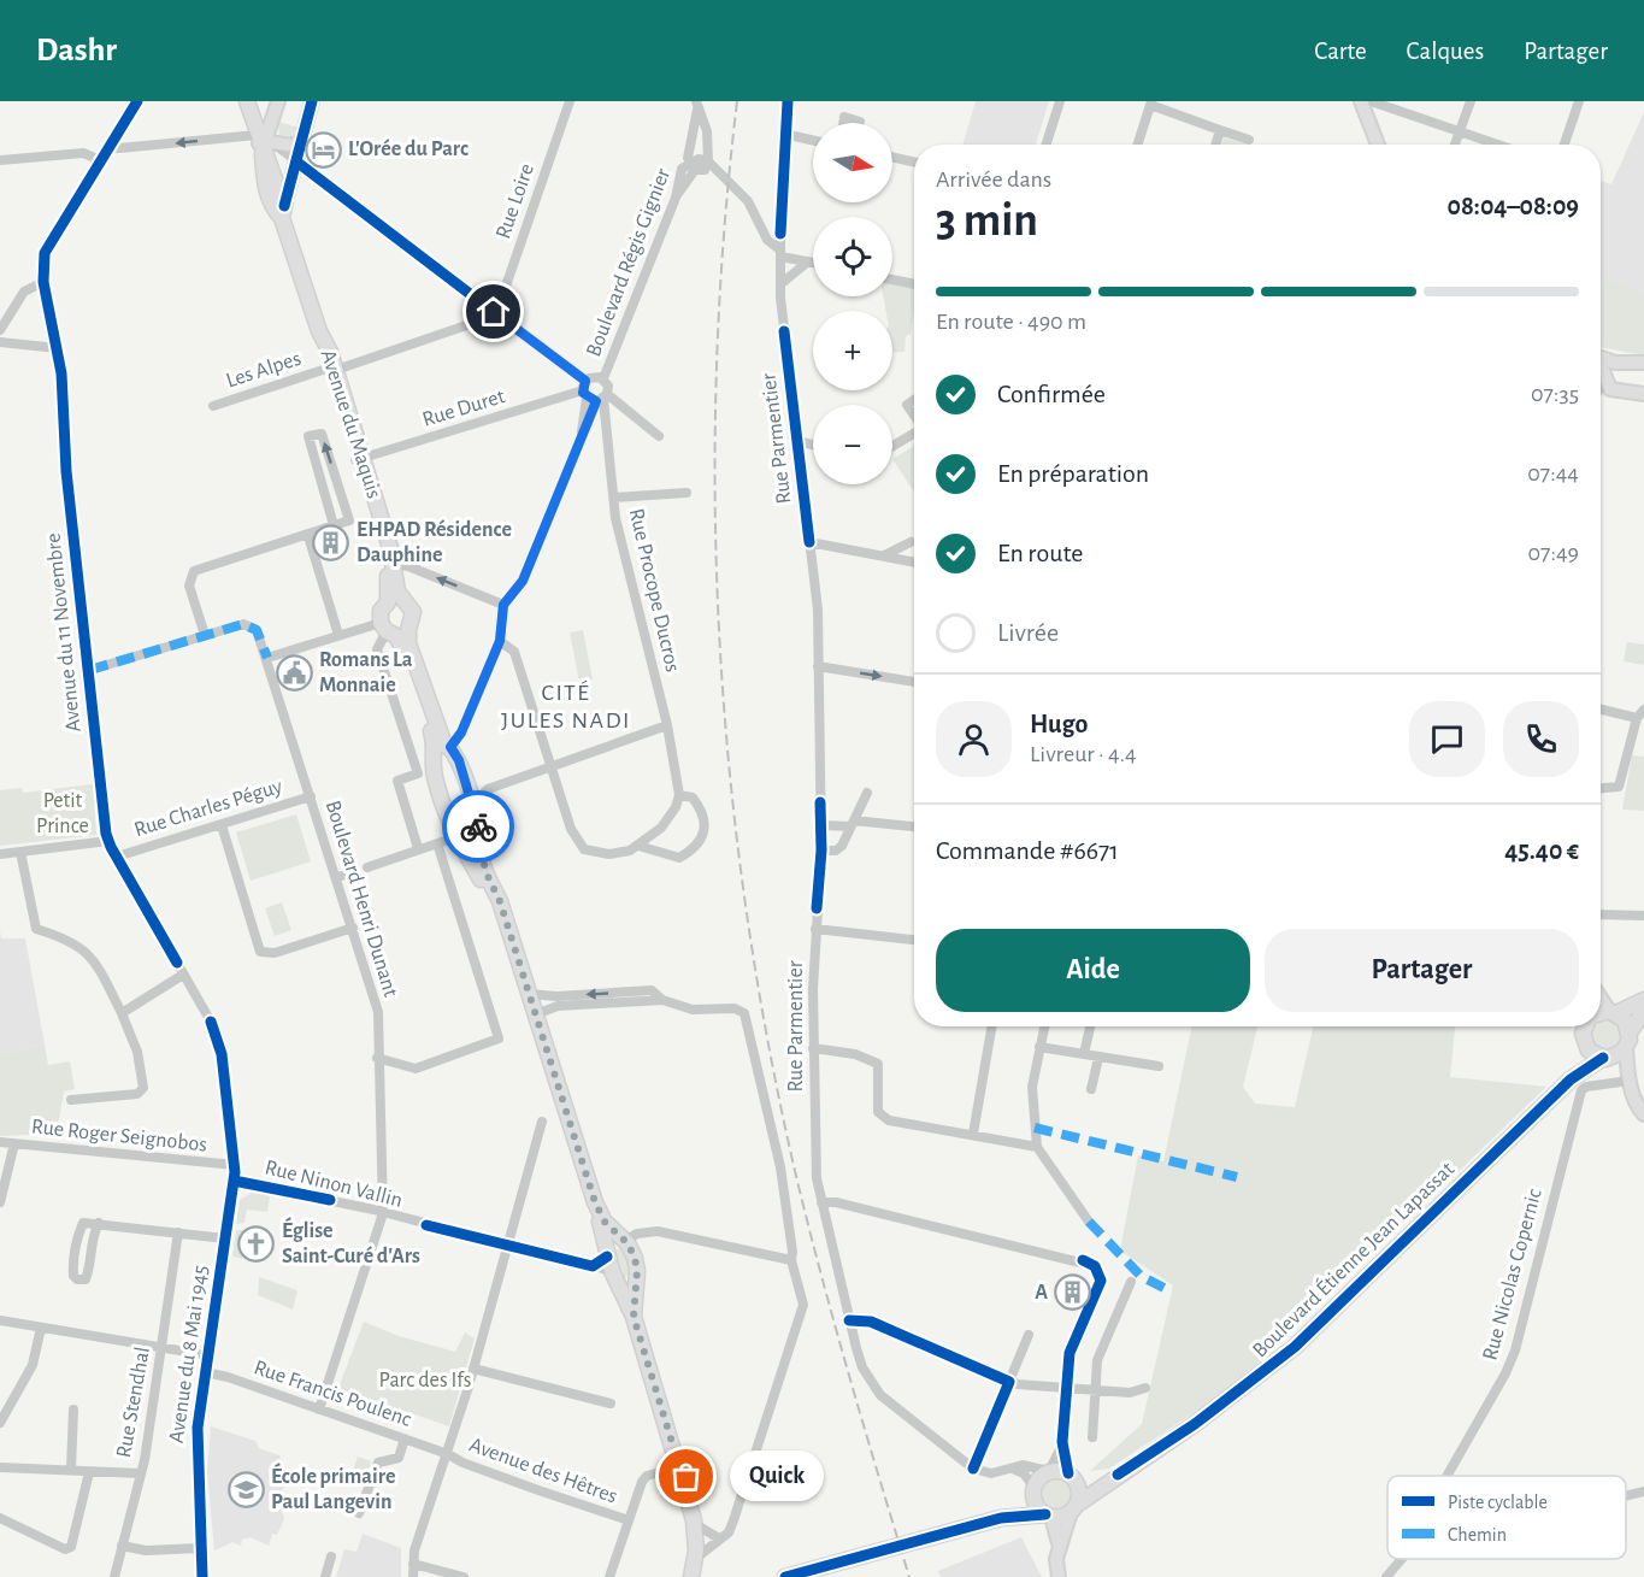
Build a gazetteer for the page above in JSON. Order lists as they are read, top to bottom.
{
  "streets": {
    "main road": ["Avenue du Maquis", "Boulevard Étienne Jean Lapassat"],
    "street": [
      "Rue Loire",
      "Boulevard Régis Gignier",
      "Les Alpes",
      "Rue Duret",
      "Rue Parmentier",
      "Rue Procope Ducros",
      "Avenue du 11 Novembre",
      "Rue Charles Péguy",
      "Boulevard Henri Dunant",
      "Rue Roger Seignobos",
      "Rue Ninon Vallin",
      "Rue Nicolas Copernic",
      "Avenue du 8 Mai 1945",
      "Rue Francis Poulenc",
      "Rue Stendhal",
      "Avenue des Hêtres"
    ]
  },
  "crossings": [
    ["Rue Loire", "Les Alpes"],
    ["Boulevard Régis Gignier", "Rue Duret"],
    ["Boulevard Régis Gignier", "Rue Procope Ducros"],
    ["Les Alpes", "Avenue du Maquis"],
    ["Rue Duret", "Avenue du Maquis"],
    ["Rue Duret", "Rue Procope Ducros"],
    ["Avenue du Maquis", "Rue Ninon Vallin"],
    ["Avenue du Maquis", "Avenue des Hêtres"],
    ["Avenue du 11 Novembre", "Rue Charles Péguy"],
    ["Avenue du 11 Novembre", "Rue Roger Seignobos"],
    ["Avenue du 11 Novembre", "Rue Ninon Vallin"],
    ["Avenue du 11 Novembre", "Avenue du 8 Mai 1945"],
    ["Rue Charles Péguy", "Boulevard Henri Dunant"],
    ["Boulevard Henri Dunant", "Rue Ninon Vallin"],
    ["Boulevard Henri Dunant", "Rue Francis Poulenc"],
    ["Rue Ninon Vallin", "Avenue du 8 Mai 1945"],
    ["Avenue du 8 Mai 1945", "Rue Francis Poulenc"],
    ["Rue Francis Poulenc", "Avenue des Hêtres"]
  ],
  "districts": ["CITÉ JULES NADI"],
  "parks": ["Petit Prince", "Parc des Ifs"],
  "places": {
    "hotel": ["L'Orée du Parc"],
    "building": ["EHPAD Résidence Dauphine", "A"],
    "public building": ["Romans La Monnaie"],
    "church": ["Église Saint-Curé d'Ars"],
    "other": ["Quick"],
    "school or university": ["École primaire Paul Langevin"]
  },
  "legend": ["Piste cyclable", "Chemin"],
  "north": "right",
  "page": {
    "header": "Dashr",
    "nav": ["Carte", "Calques", "Partager"],
    "map_buttons": ["+", "−"],
    "heading": ["3 min", "Arrivée dans", "08:04–08:09"],
    "panel": [
      "Hugo",
      "Livreur · 4.4",
      "Commande #6671",
      "45.40 €"
    ],
    "bar": "En route · 490 m",
    "list": [
      ["Confirmée", "07:35"],
      ["En préparation", "07:44"],
      ["En route", "07:49"],
      "Livrée"
    ],
    "buttons": ["Aide", "Partager"],
    "bubble": "Quick"
  }
}
